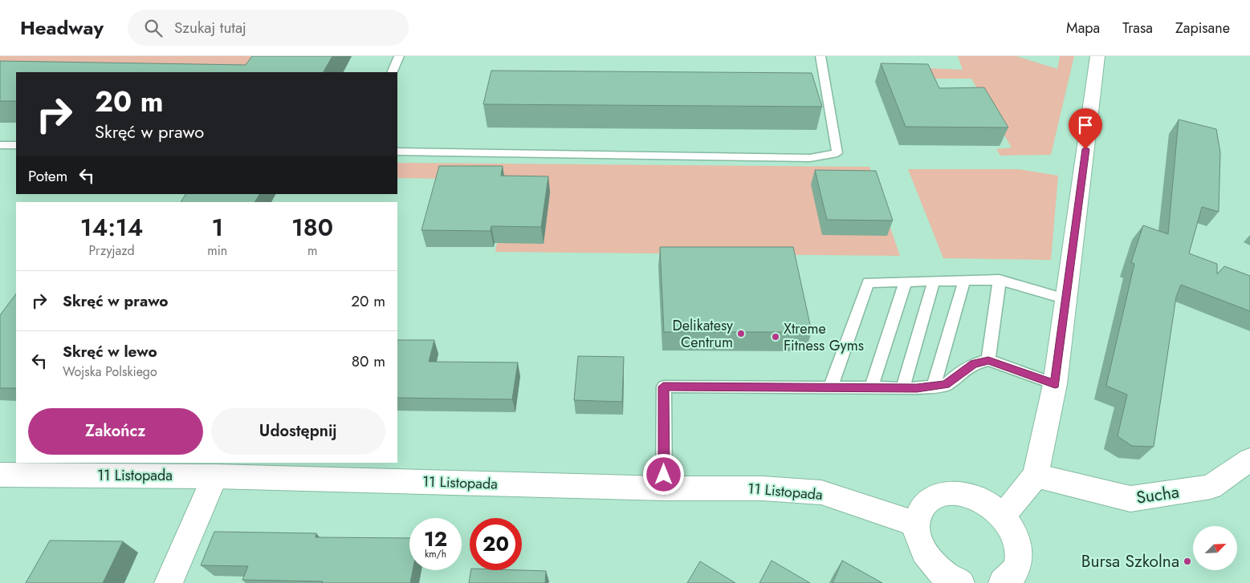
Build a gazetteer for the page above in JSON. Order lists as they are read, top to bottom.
{
  "streets": {
    "street": ["11 Listopada", "Sucha"]
  },
  "places": ["Delikatesy Centrum", "Xtreme Fitness Gyms", "Bursa Szkolna"],
  "north": "top right",
  "page": {
    "header": "Headway",
    "search": "Szukaj tutaj",
    "nav": ["Mapa", "Trasa", "Zapisane"],
    "turn": ["20 m", "Skręć w prawo"],
    "then": "Potem",
    "eta": [
      "14:14",
      "Przyjazd",
      "1",
      "min",
      "180",
      "m"
    ],
    "list": [
      {
        "name": "Skręć w prawo",
        "value": "20 m"
      },
      {
        "name": "Skręć w lewo",
        "note": "Wojska Polskiego",
        "value": "80 m"
      }
    ],
    "buttons": ["Zakończ", "Udostępnij"],
    "speed": "12 km/h",
    "limit": "20"
  }
}
